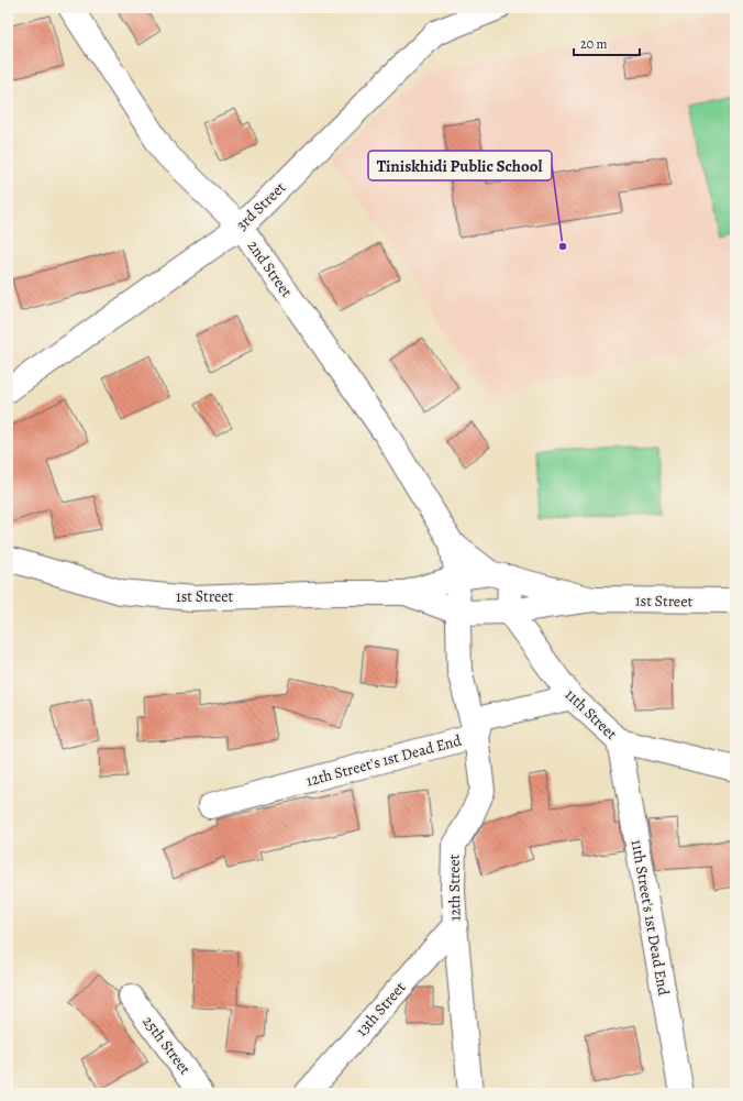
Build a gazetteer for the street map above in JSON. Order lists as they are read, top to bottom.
{
  "streets": {
    "street": [
      "3rd Street",
      "2nd Street",
      "1st Street",
      "11th Street",
      "12th Street's 1st Dead End",
      "12th Street",
      "11th Street's 1st Dead End",
      "13th Street",
      "25th Street"
    ]
  },
  "crossings": [
    ["3rd Street", "2nd Street"],
    ["2nd Street", "12th Street"],
    ["1st Street", "11th Street"],
    ["1st Street", "12th Street"],
    ["11th Street", "12th Street's 1st Dead End"],
    ["11th Street", "11th Street's 1st Dead End"],
    ["12th Street's 1st Dead End", "12th Street"],
    ["12th Street", "13th Street"]
  ],
  "places": ["Tiniskhidi Public School"],
  "scale_bar": "20 m"
}
